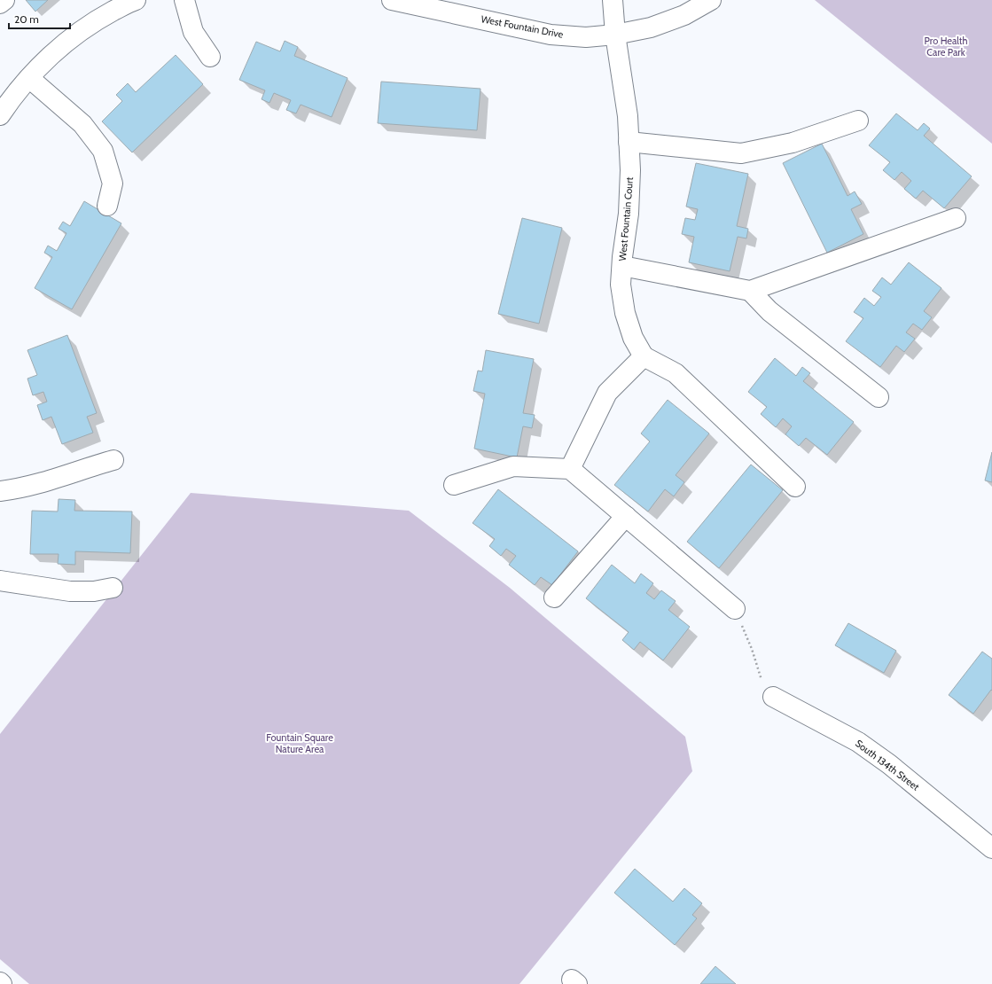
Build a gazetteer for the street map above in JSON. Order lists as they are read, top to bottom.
{
  "streets": {
    "street": ["West Fountain Drive", "West Fountain Court", "South 134th Street"]
  },
  "crossings": [
    ["West Fountain Drive", "West Fountain Court"]
  ],
  "parks": ["Pro Health Care Park", "Fountain Square Nature Area"],
  "scale_bar": "20 m"
}
